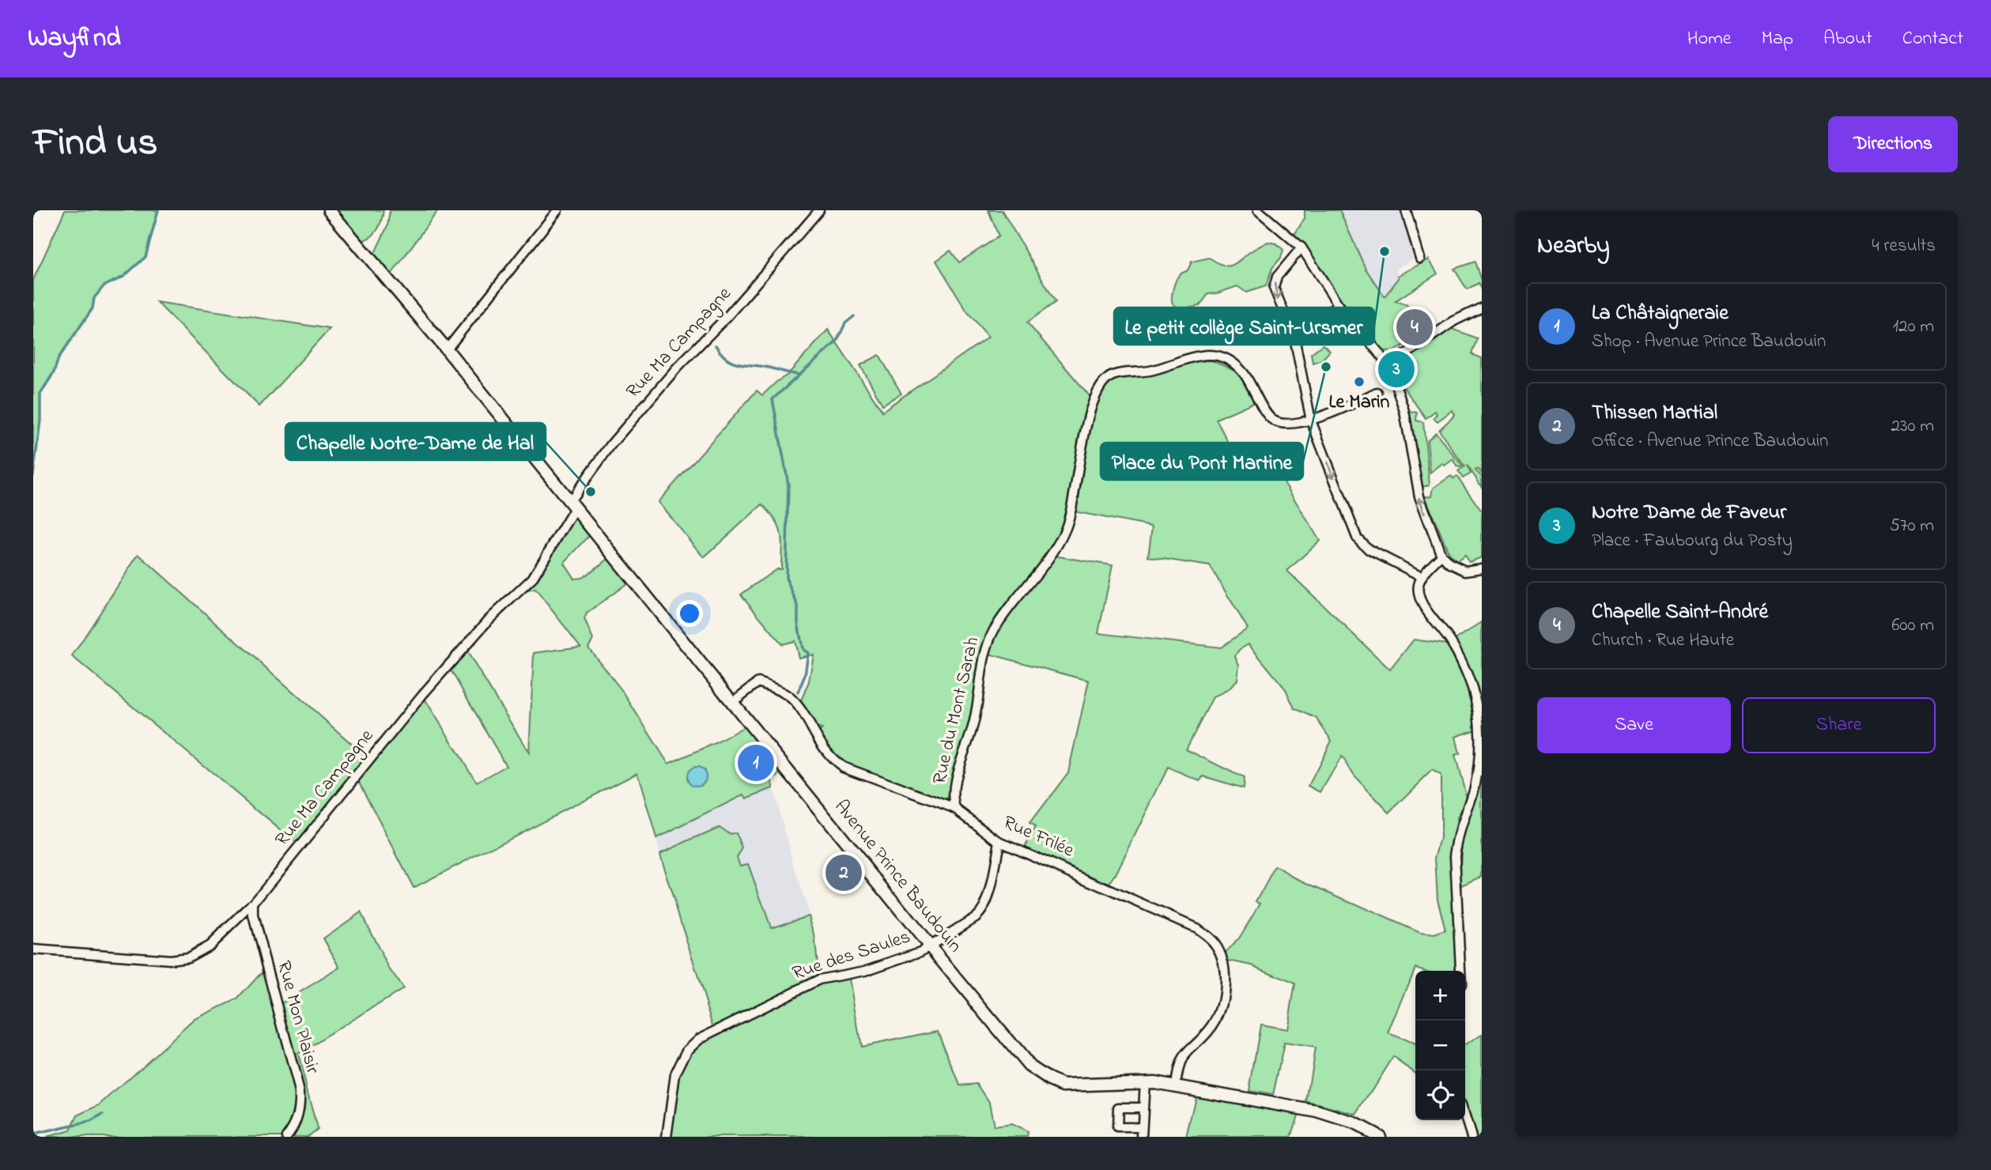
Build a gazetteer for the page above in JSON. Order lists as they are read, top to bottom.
{
  "streets": {
    "street": [
      "Rue Ma Campagne",
      "Rue du Mont Sarah",
      "Rue Frilée",
      "Avenue Prince Baudouin",
      "Rue des Saules",
      "Rue Mon Plaisir"
    ]
  },
  "crossings": [
    ["Rue Ma Campagne", "Avenue Prince Baudouin"],
    ["Rue Ma Campagne", "Rue Mon Plaisir"],
    ["Rue du Mont Sarah", "Rue Frilée"],
    ["Rue Frilée", "Avenue Prince Baudouin"],
    ["Rue Frilée", "Rue des Saules"],
    ["Avenue Prince Baudouin", "Rue des Saules"]
  ],
  "places": [
    "Le petit collège Saint-Ursmer",
    "Place du Pont Martine",
    "Le Marin",
    "Chapelle Notre-Dame de Hal"
  ],
  "page": {
    "header": "Wayfind",
    "nav": [
      "Home",
      "Map",
      "About",
      "Contact"
    ],
    "title": "Find us",
    "buttons": [
      "Directions",
      ["Save", "Share"]
    ],
    "heading": ["Nearby", "4 results"],
    "list": [
      {
        "mark": "1",
        "name": "La Châtaigneraie",
        "note": "Shop · Avenue Prince Baudouin",
        "value": "120 m"
      },
      {
        "mark": "2",
        "name": "Thissen Martial",
        "note": "Office · Avenue Prince Baudouin",
        "value": "230 m"
      },
      {
        "mark": "3",
        "name": "Notre Dame de Faveur",
        "note": "Place · Faubourg du Posty",
        "value": "570 m"
      },
      {
        "mark": "4",
        "name": "Chapelle Saint-André",
        "note": "Church · Rue Haute",
        "value": "600 m"
      }
    ],
    "pins": [
      "4",
      "3",
      "1",
      "2"
    ],
    "map_buttons": ["+", "−"]
  }
}
